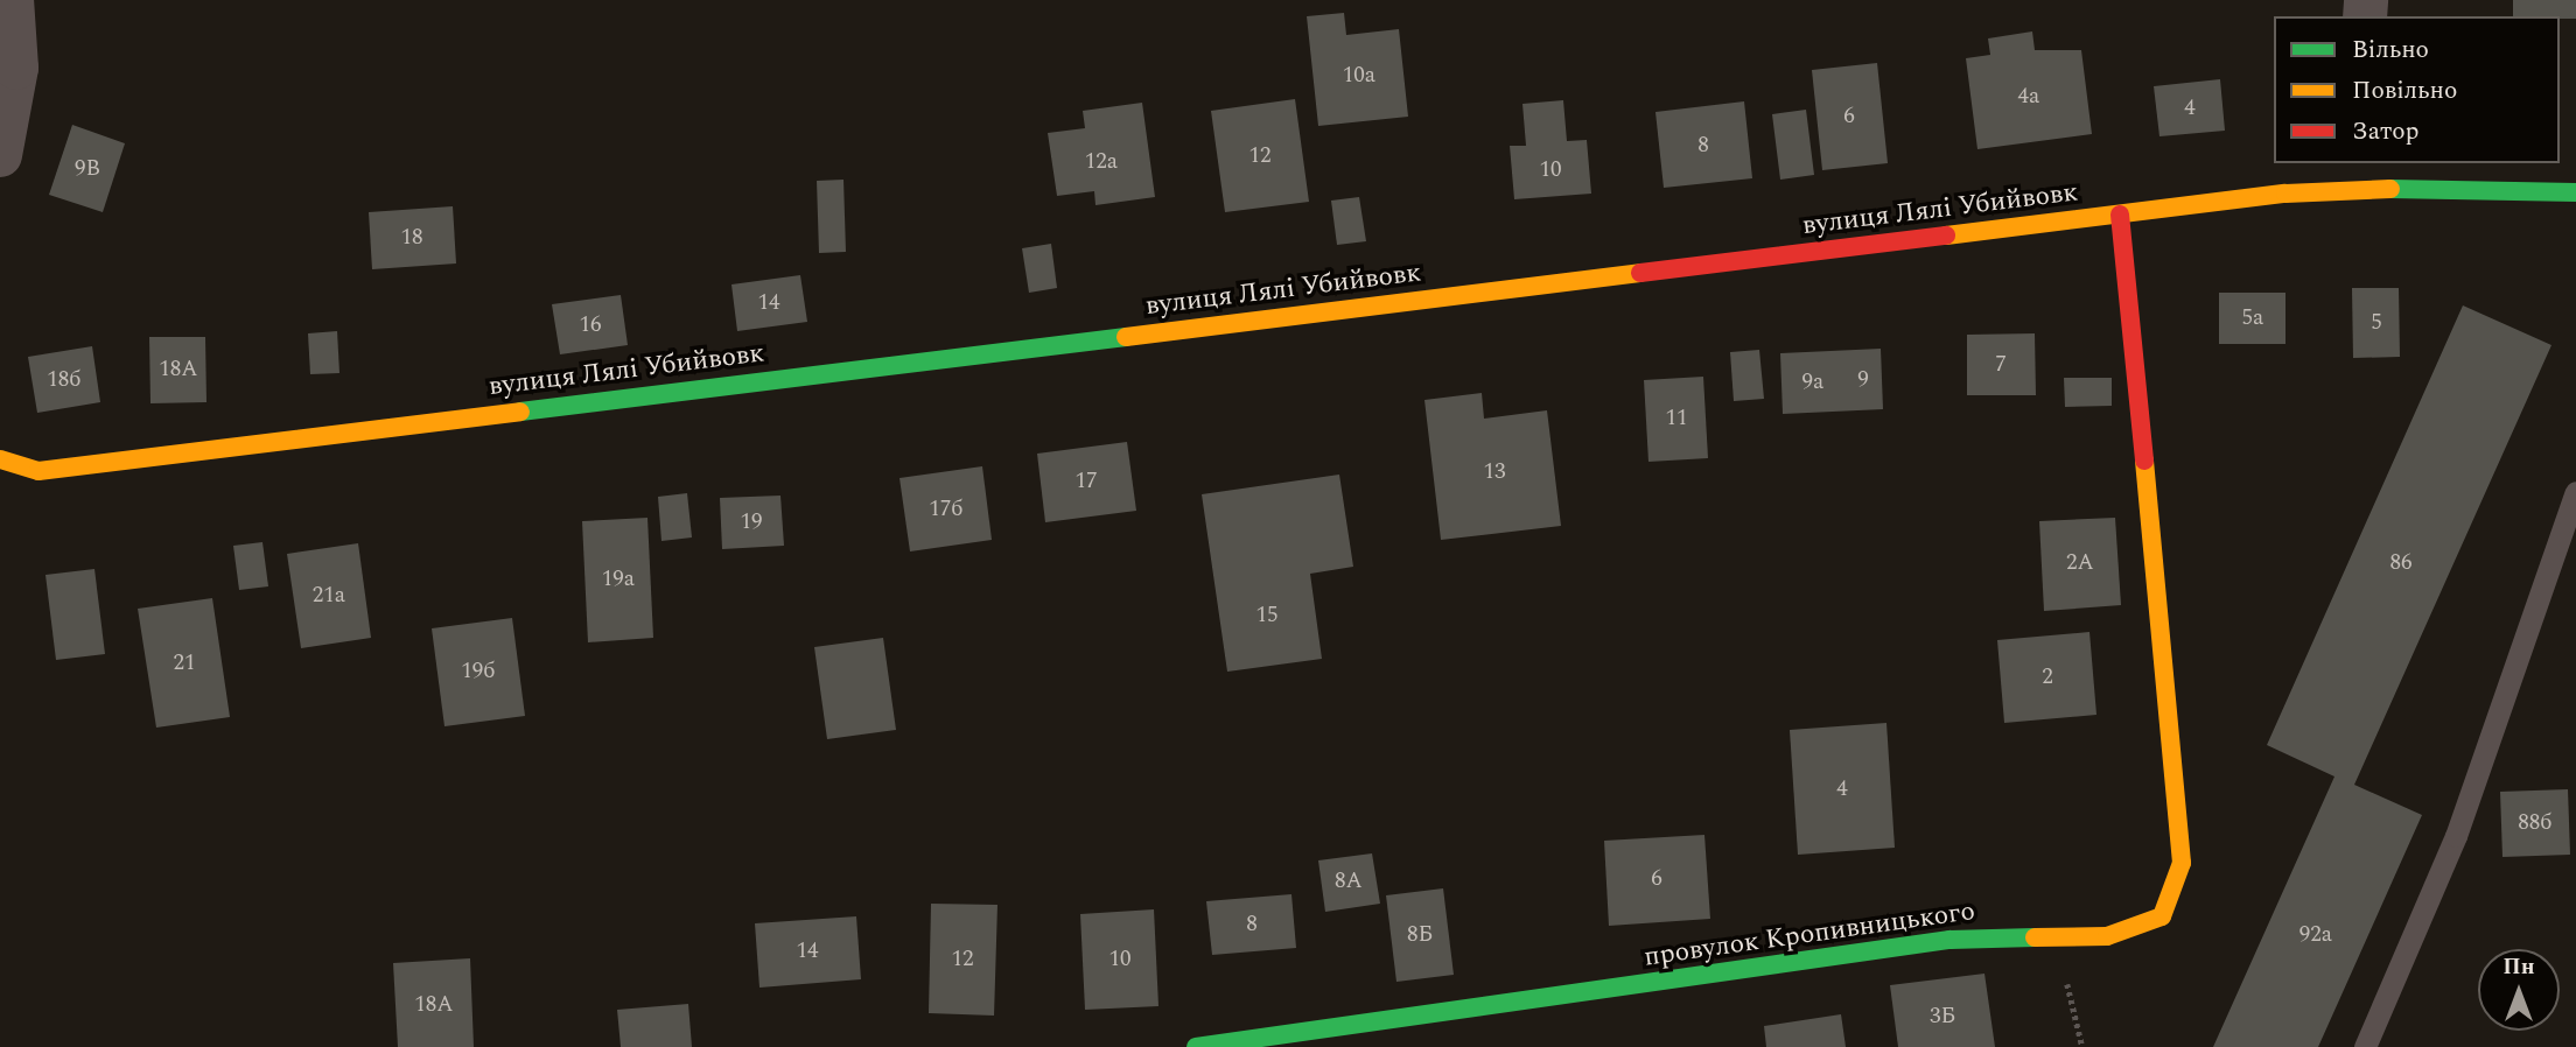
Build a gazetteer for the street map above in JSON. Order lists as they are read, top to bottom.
{
  "streets": {
    "street": ["вулиця Лялі Убийвовк", "провулок Кропивницького"]
  },
  "crossings": [
    ["вулиця Лялі Убийвовк", "провулок Кропивницького"]
  ],
  "house_numbers": [
    "10а",
    "4а",
    "4",
    "6",
    "8",
    "12",
    "12а",
    "9В",
    "10",
    "18",
    "14",
    "5а",
    "5",
    "16",
    "7",
    "18А",
    "18б",
    "9",
    "9а",
    "11",
    "13",
    "17",
    "17б",
    "19",
    "2А",
    "86",
    "19а",
    "21а",
    "15",
    "21",
    "19б",
    "2",
    "4",
    "88б",
    "6",
    "8А",
    "8",
    "8Б",
    "92а",
    "14",
    "12",
    "10",
    "18А",
    "3Б"
  ],
  "legend": ["Вільно", "Повільно", "Затор"],
  "north": "top"
}
